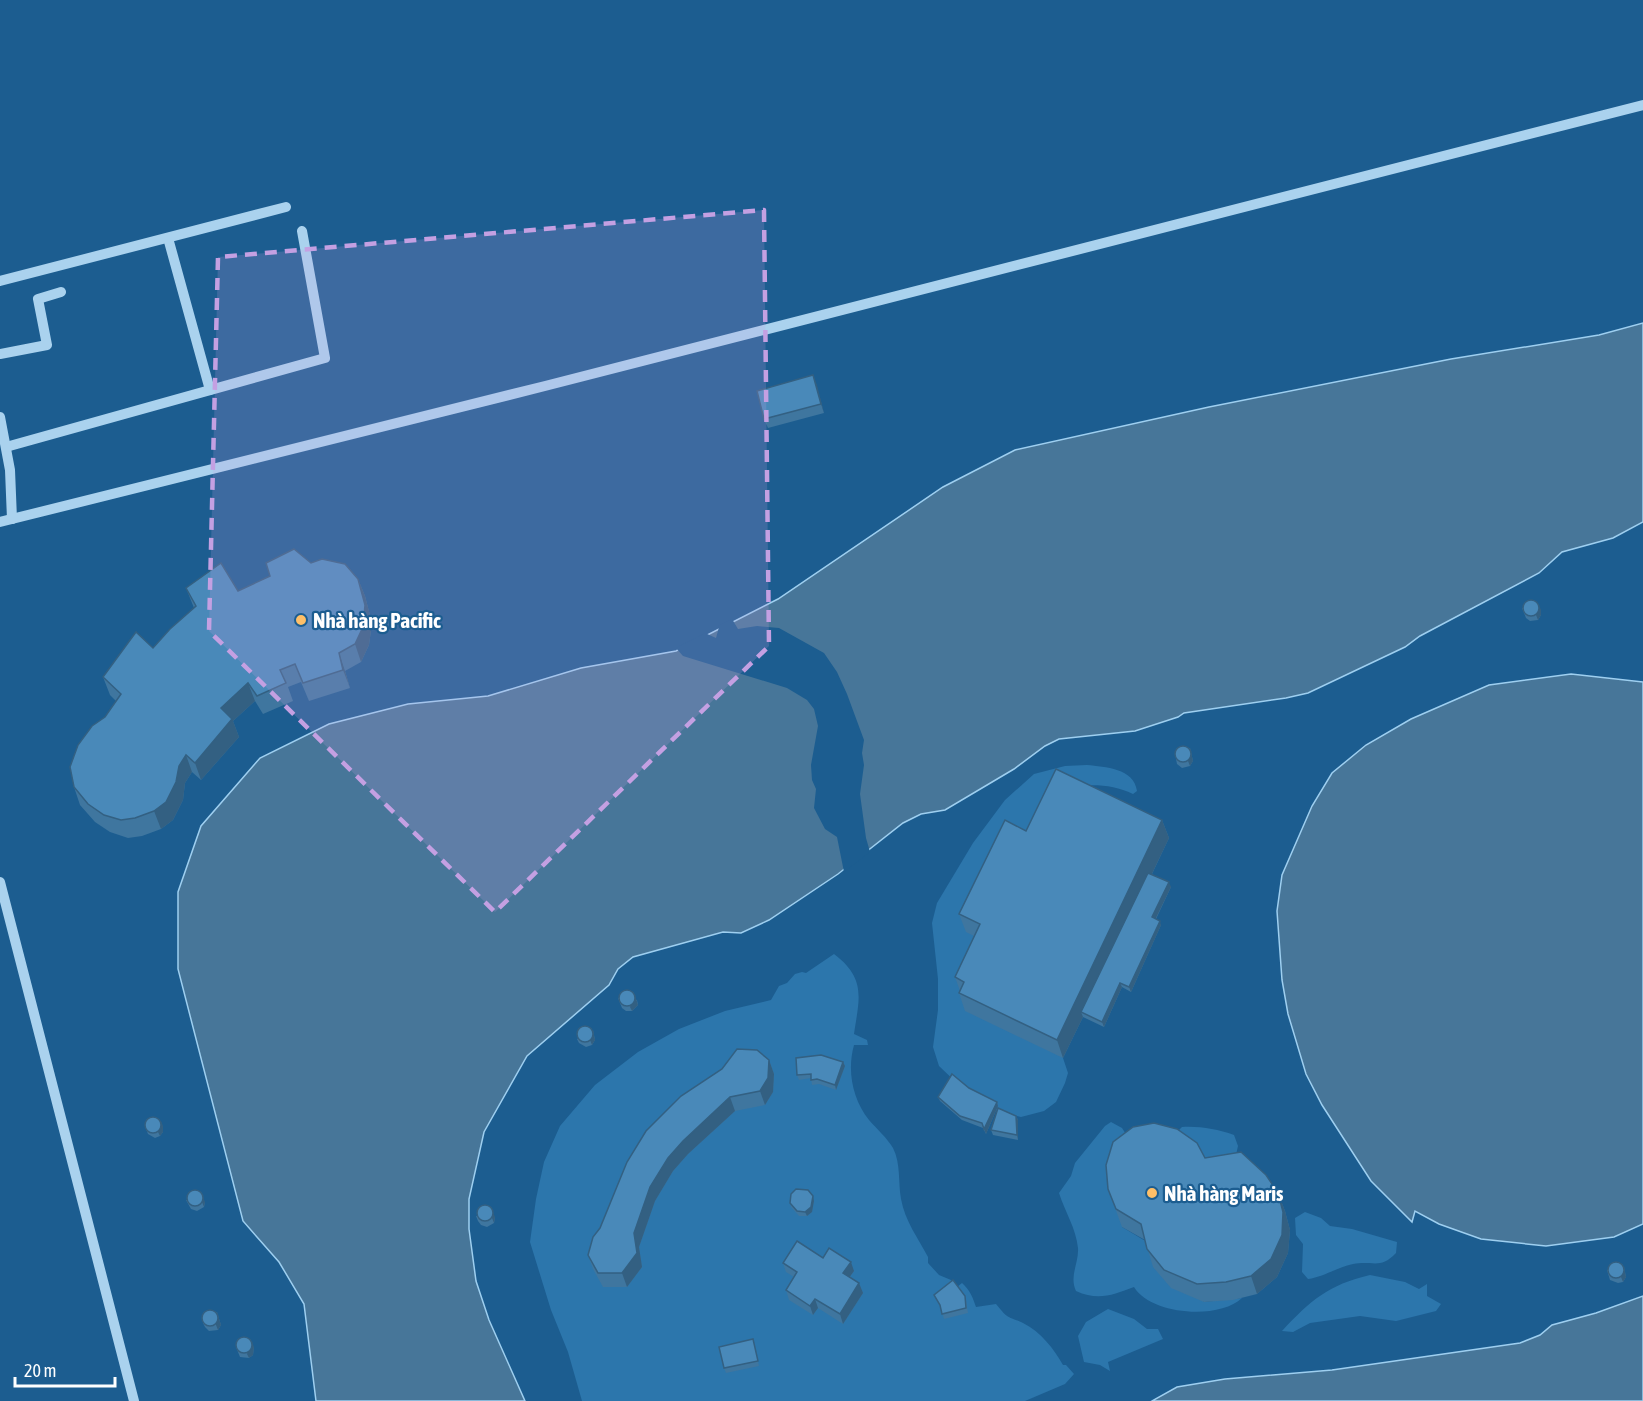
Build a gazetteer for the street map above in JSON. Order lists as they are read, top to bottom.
{
  "places": ["Nhà hàng Pacific", "Nhà hàng Maris"],
  "scale_bar": "20 m"
}
